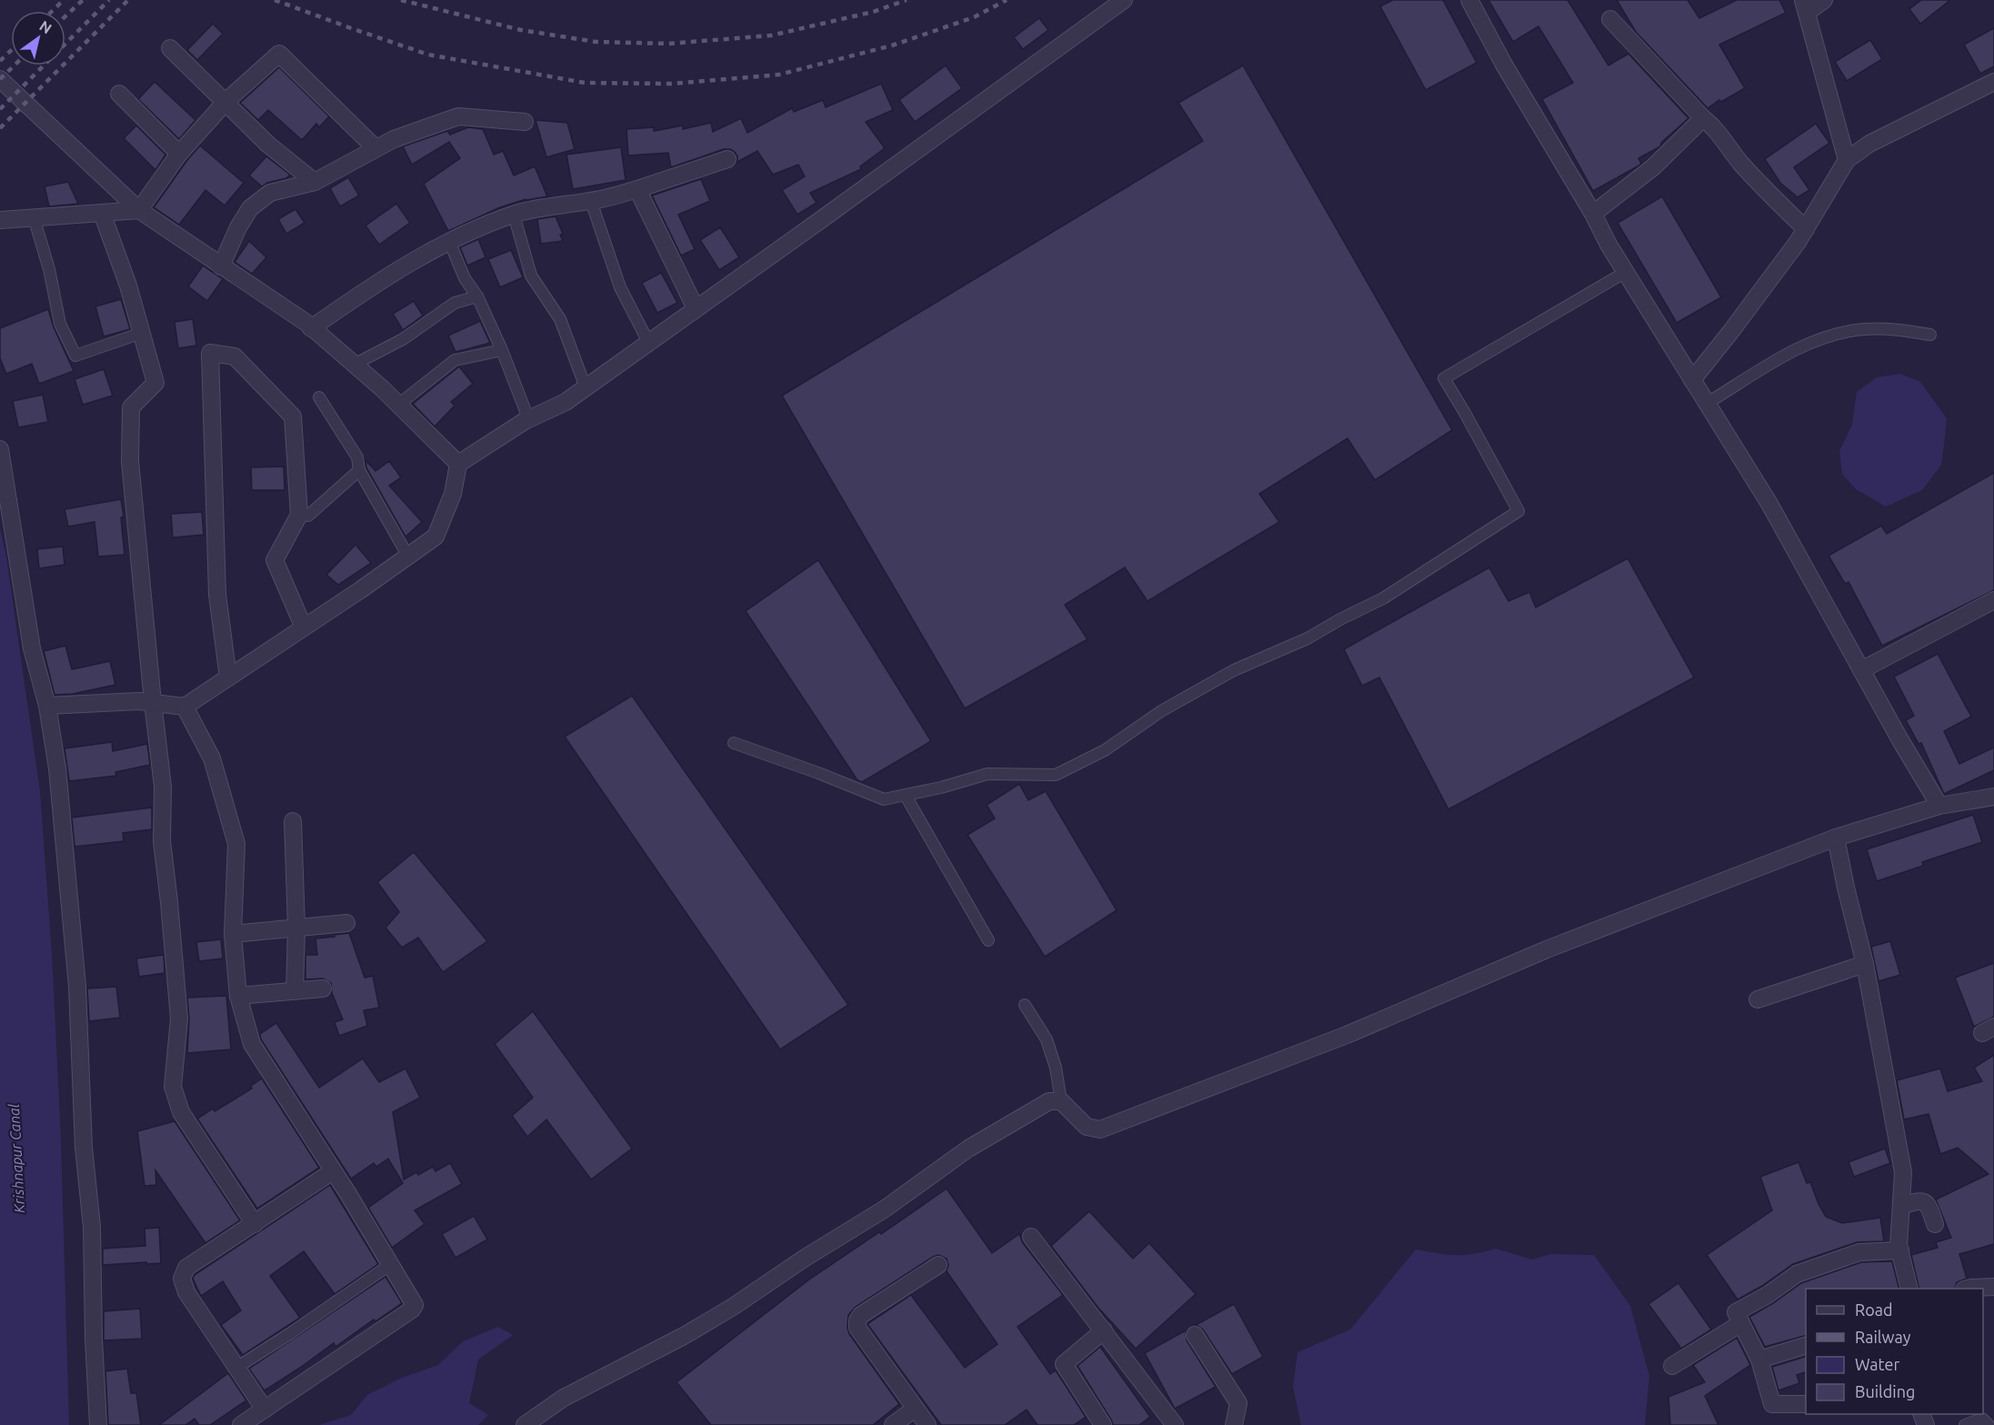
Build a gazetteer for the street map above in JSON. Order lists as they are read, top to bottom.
{
  "water": ["Krishnapur Canal"],
  "legend": [
    "Road",
    "Railway",
    "Water",
    "Building"
  ],
  "north": "top right"
}
